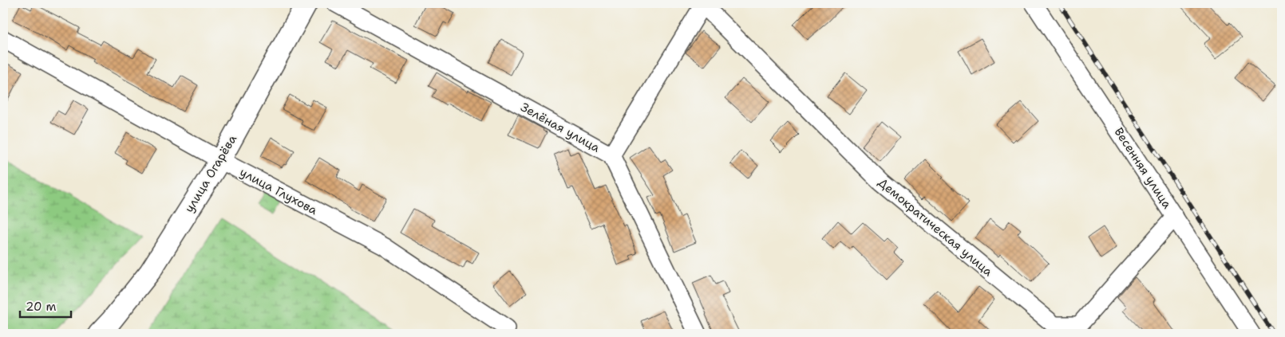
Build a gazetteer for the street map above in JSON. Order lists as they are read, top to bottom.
{
  "streets": {
    "main road": ["улица Огарёва"],
    "street": [
      "Зелёная улица",
      "Весенняя улица",
      "улица Глухова",
      "Демократическая улица"
    ]
  },
  "crossings": [
    ["Весенняя улица", "Демократическая улица"],
    ["улица Огарёва", "улица Глухова"]
  ],
  "scale_bar": "20 m"
}
